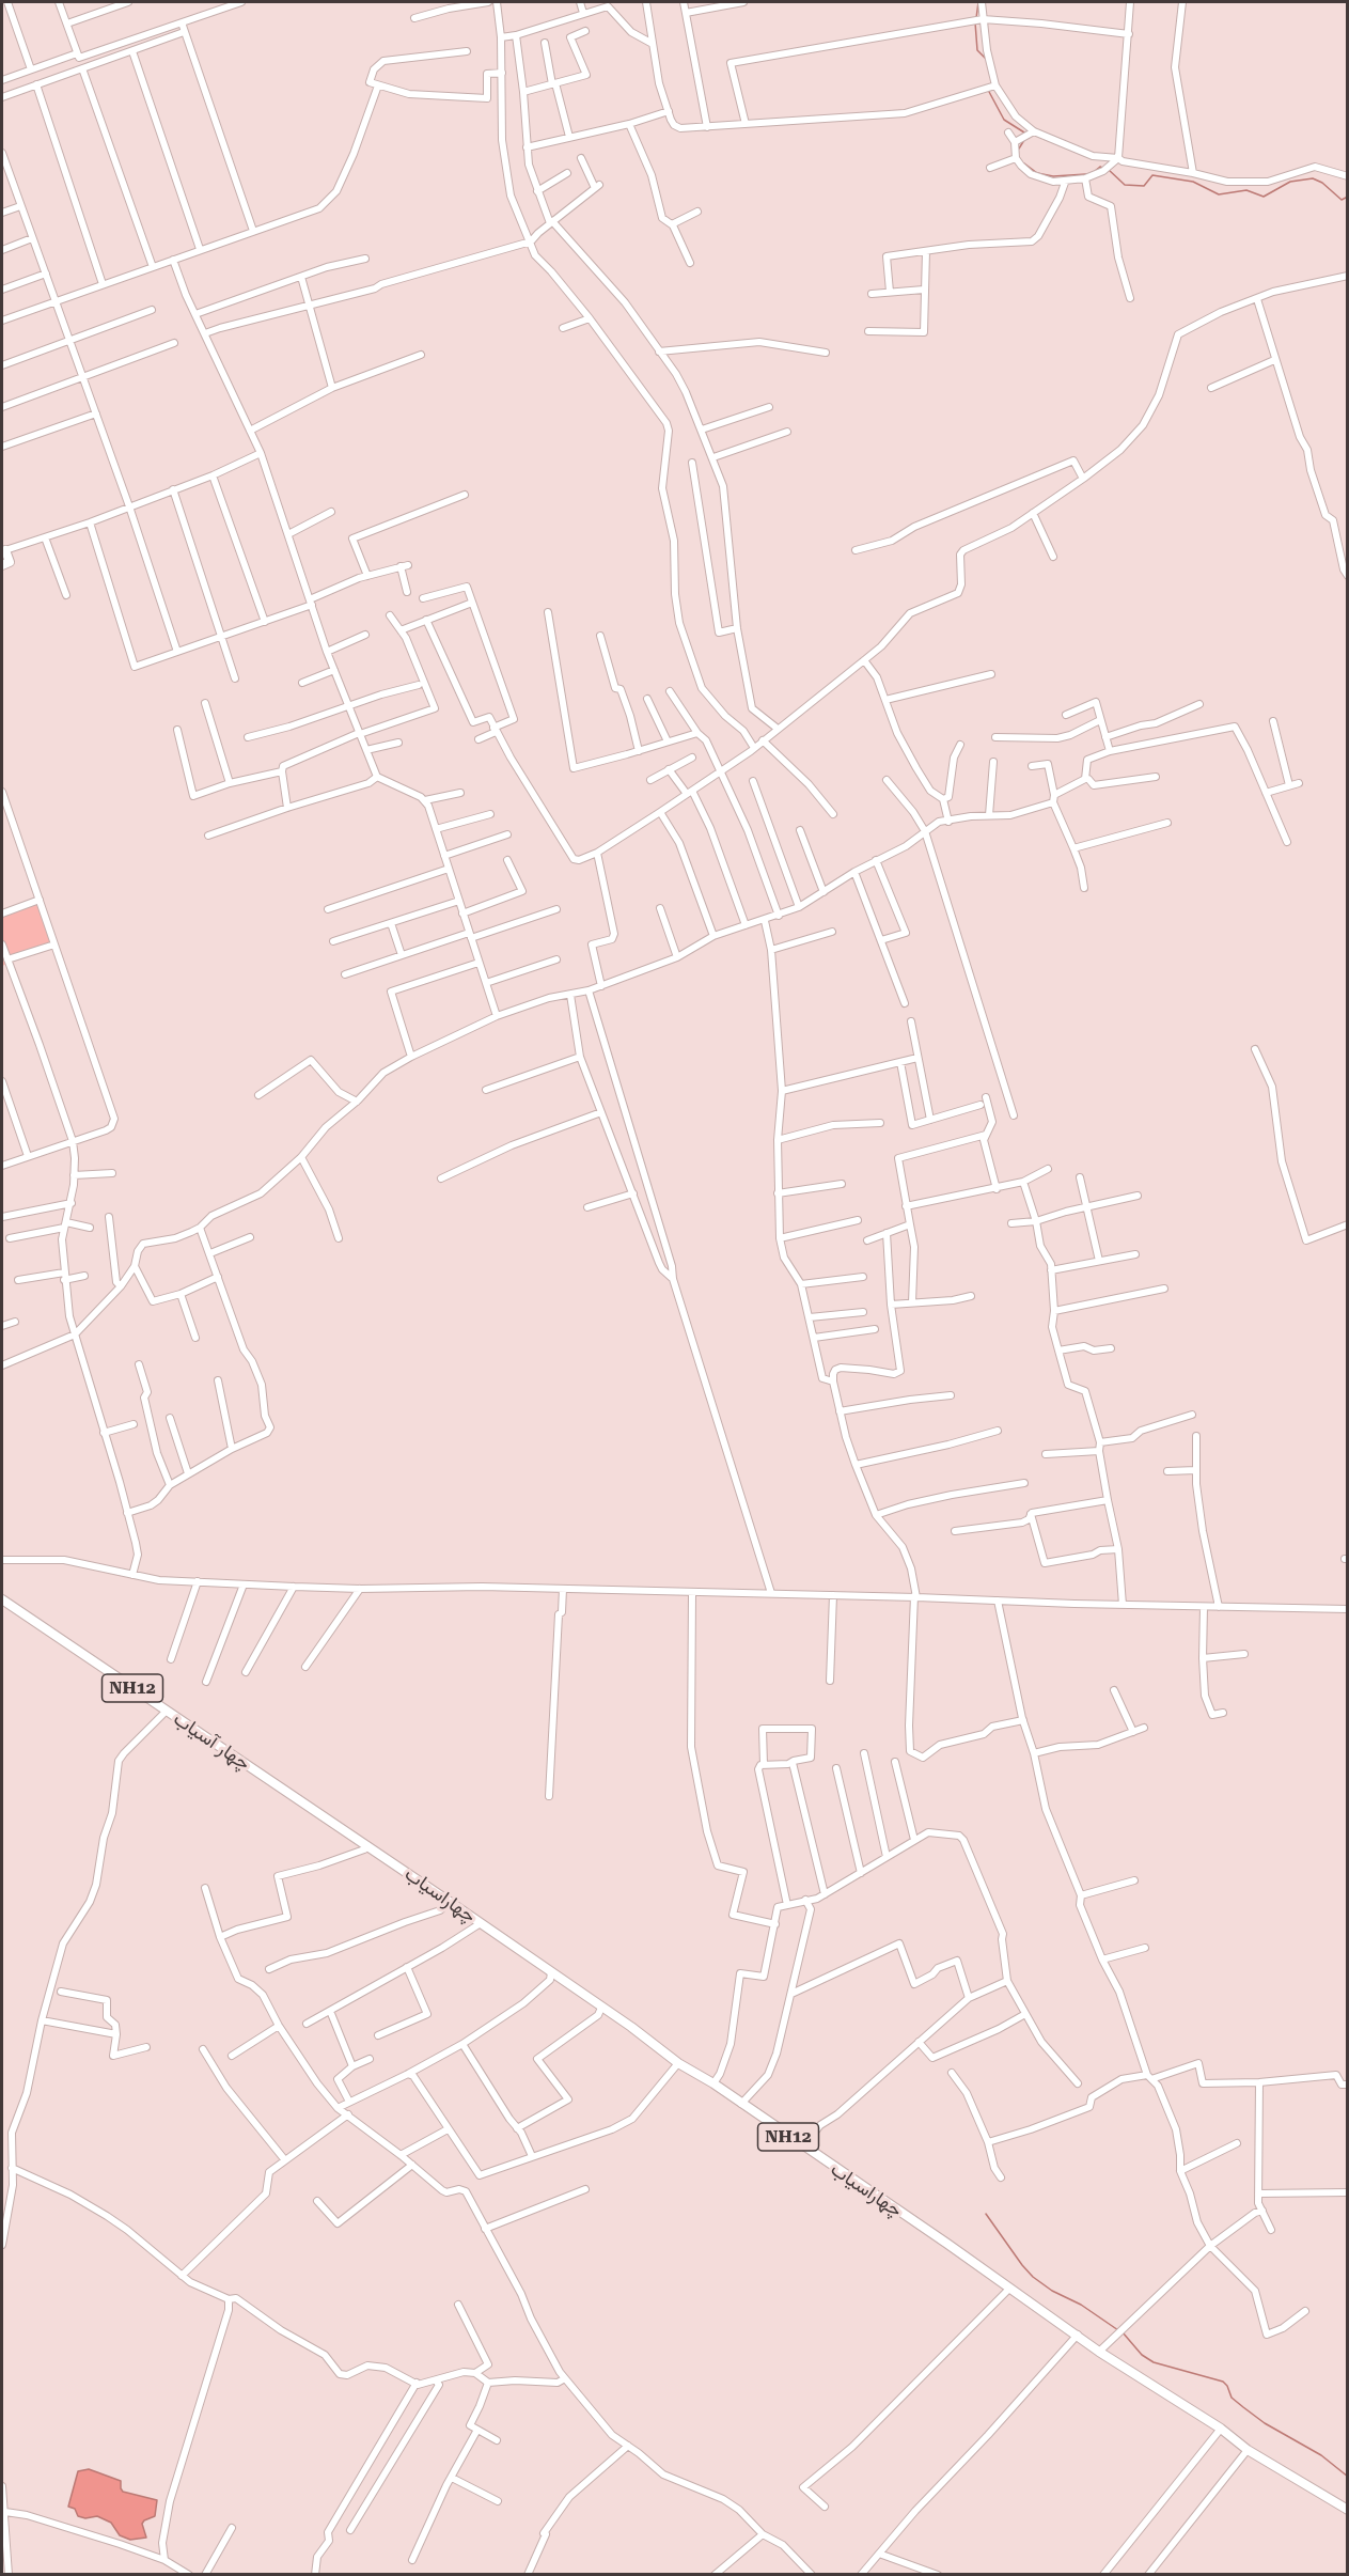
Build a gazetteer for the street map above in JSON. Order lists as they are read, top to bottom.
{
  "streets": {
    "highway": ["NH12", "چهار آسیاب", "چهاراسیاب"]
  },
  "crossings": [
    ["چهار آسیاب", "چهاراسیاب"]
  ]
}
